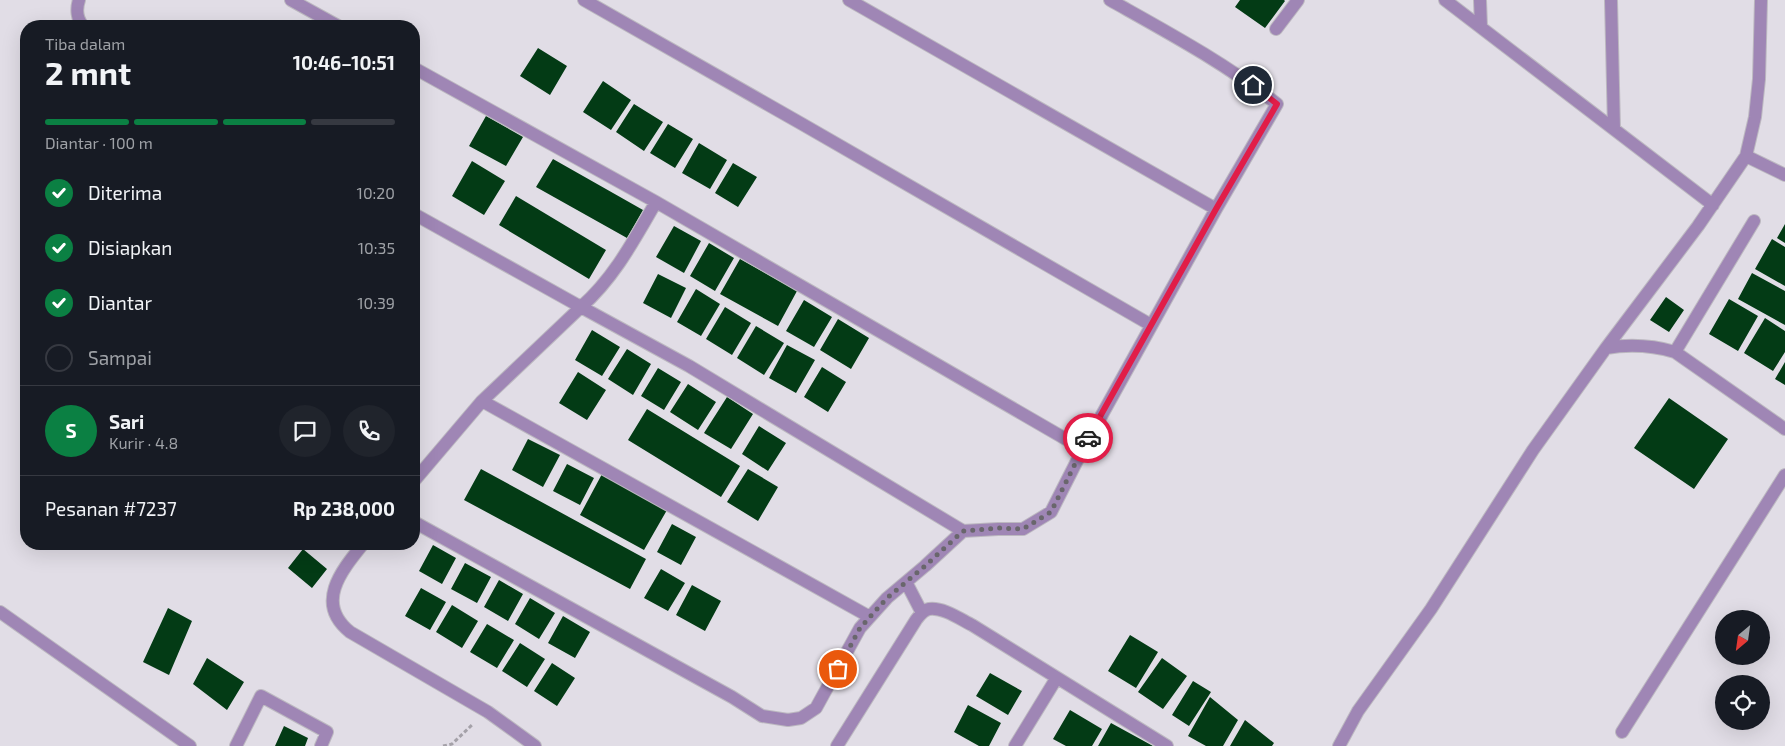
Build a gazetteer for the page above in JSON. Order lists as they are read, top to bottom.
{
  "north": "bottom left",
  "page": {
    "heading": ["2 mnt", "Tiba dalam", "10:46–10:51"],
    "panel": [
      "Sari",
      "Kurir · 4.8",
      "Pesanan #7237",
      "Rp 238,000"
    ],
    "bar": "Diantar · 100 m",
    "list": [
      ["Diterima", "10:20"],
      ["Disiapkan", "10:35"],
      ["Diantar", "10:39"],
      "Sampai"
    ],
    "round": "S"
  }
}
